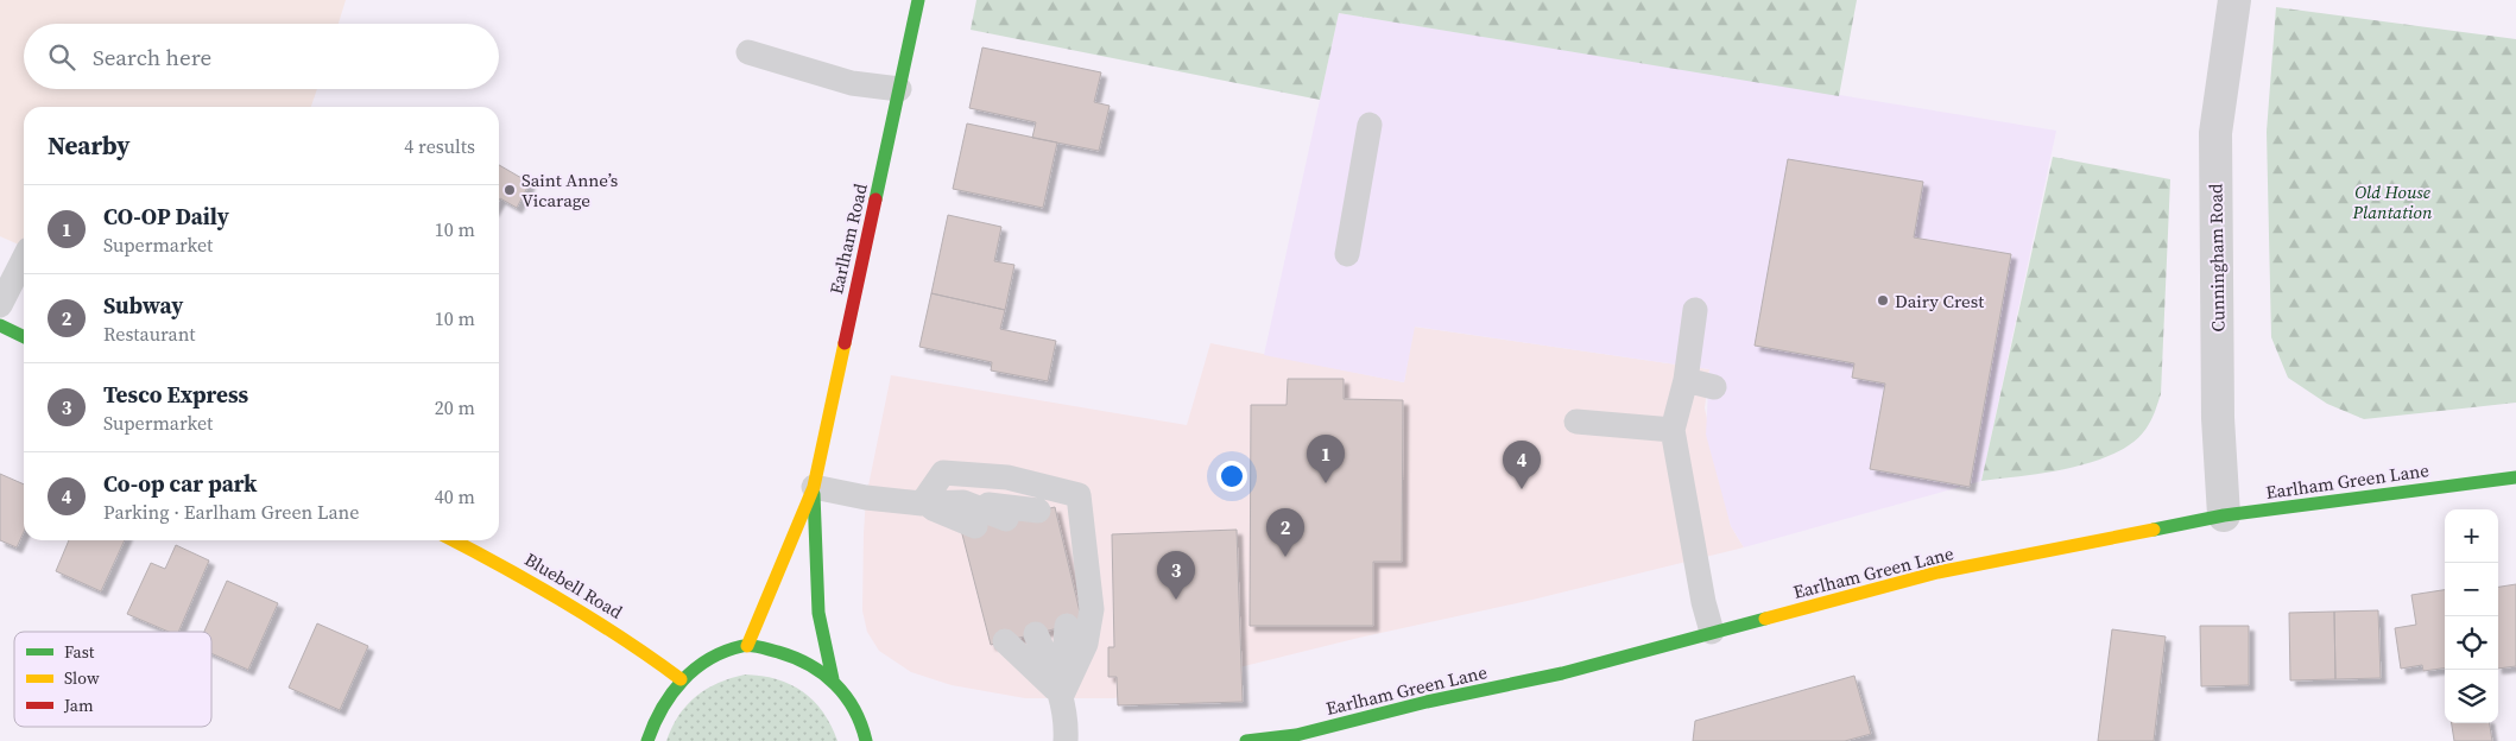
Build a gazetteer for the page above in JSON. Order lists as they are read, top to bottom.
{
  "streets": {
    "street": [
      "Earlham Road",
      "Cunningham Road",
      "Earlham Green Lane",
      "Bluebell Road"
    ]
  },
  "crossings": [
    ["Cunningham Road", "Earlham Green Lane"]
  ],
  "parks": ["Old House Plantation"],
  "places": ["Saint Anne’s Vicarage", "Dairy Crest"],
  "legend": ["Fast", "Slow", "Jam"],
  "page": {
    "search": "Search here",
    "heading": ["Nearby", "4 results"],
    "list": [
      {
        "mark": "1",
        "name": "CO-OP Daily",
        "note": "Supermarket",
        "value": "10 m"
      },
      {
        "mark": "2",
        "name": "Subway",
        "note": "Restaurant",
        "value": "10 m"
      },
      {
        "mark": "3",
        "name": "Tesco Express",
        "note": "Supermarket",
        "value": "20 m"
      },
      {
        "mark": "4",
        "name": "Co-op car park",
        "note": "Parking · Earlham Green Lane",
        "value": "40 m"
      }
    ],
    "pins": [
      "1",
      "4",
      "2",
      "3"
    ],
    "map_buttons": ["+", "−"]
  }
}
